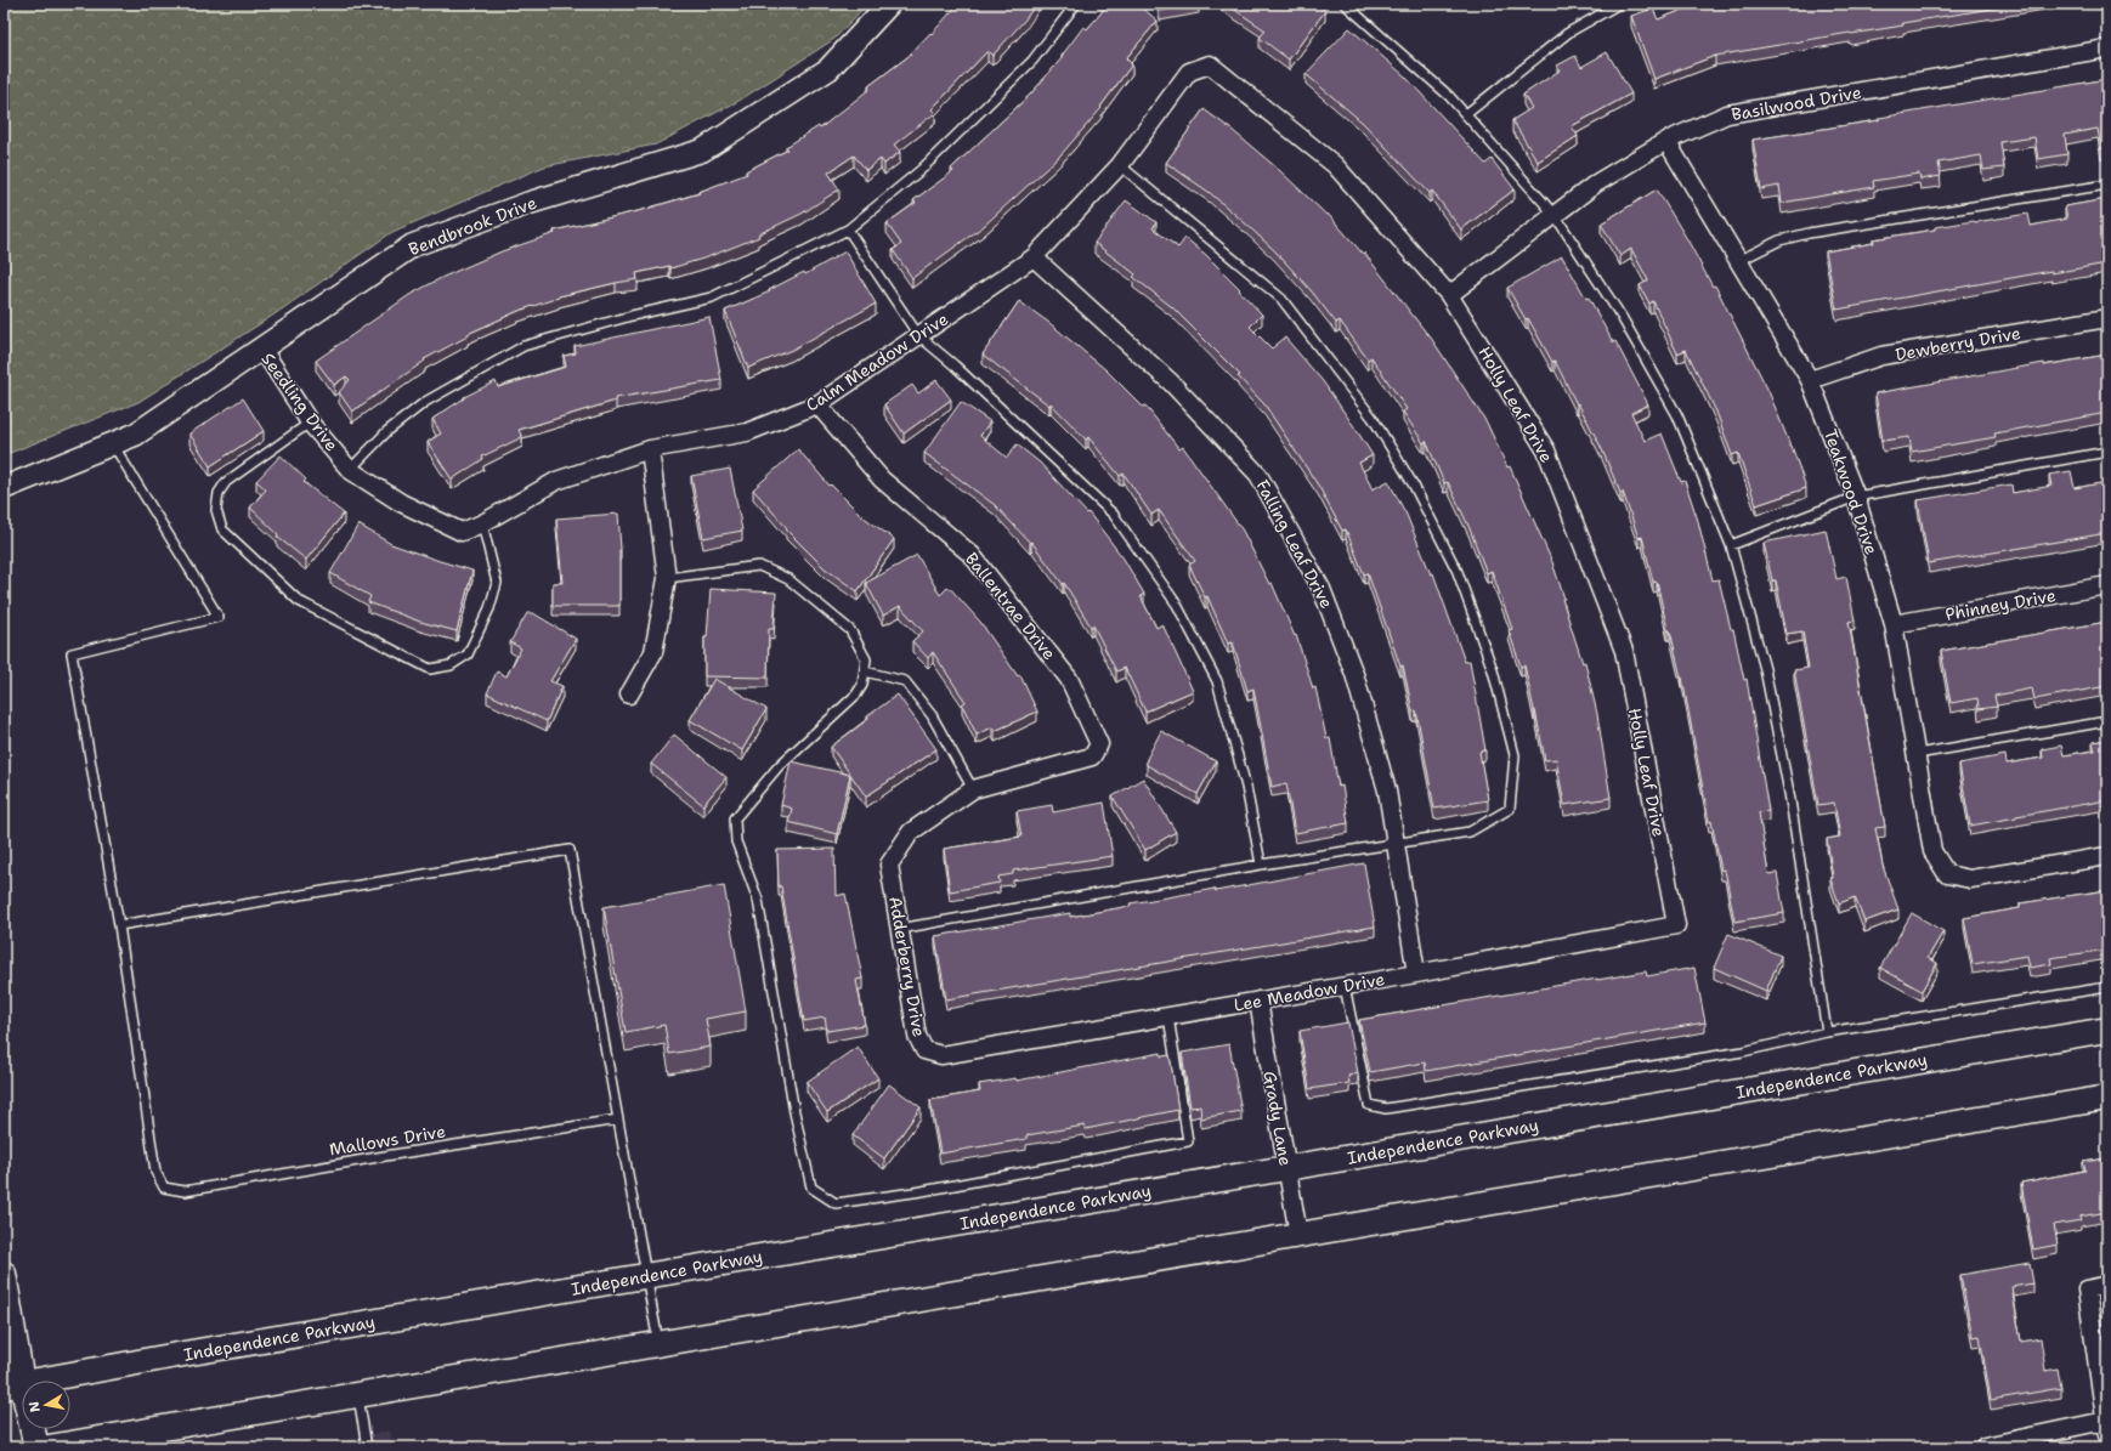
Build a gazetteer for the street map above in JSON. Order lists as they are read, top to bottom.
{
  "streets": {
    "main road": ["Independence Parkway"],
    "street": [
      "Basilwood Drive",
      "Bendbrook Drive",
      "Dewberry Drive",
      "Calm Meadow Drive",
      "Seedling Drive",
      "Holly Leaf Drive",
      "Teakwood Drive",
      "Falling Leaf Drive",
      "Phinney Drive",
      "Ballentrae Drive",
      "Adderberry Drive",
      "Lee Meadow Drive",
      "Grady Lane"
    ],
    "lane": ["Mallows Drive"]
  },
  "crossings": [
    ["Basilwood Drive", "Holly Leaf Drive"],
    ["Basilwood Drive", "Teakwood Drive"],
    ["Bendbrook Drive", "Seedling Drive"],
    ["Dewberry Drive", "Teakwood Drive"],
    ["Calm Meadow Drive", "Seedling Drive"],
    ["Calm Meadow Drive", "Holly Leaf Drive"],
    ["Calm Meadow Drive", "Falling Leaf Drive"],
    ["Calm Meadow Drive", "Ballentrae Drive"],
    ["Holly Leaf Drive", "Lee Meadow Drive"],
    ["Teakwood Drive", "Phinney Drive"],
    ["Falling Leaf Drive", "Lee Meadow Drive"],
    ["Ballentrae Drive", "Adderberry Drive"],
    ["Adderberry Drive", "Lee Meadow Drive"],
    ["Lee Meadow Drive", "Grady Lane"],
    ["Independence Parkway", "Grady Lane"]
  ],
  "north": "left"
}
